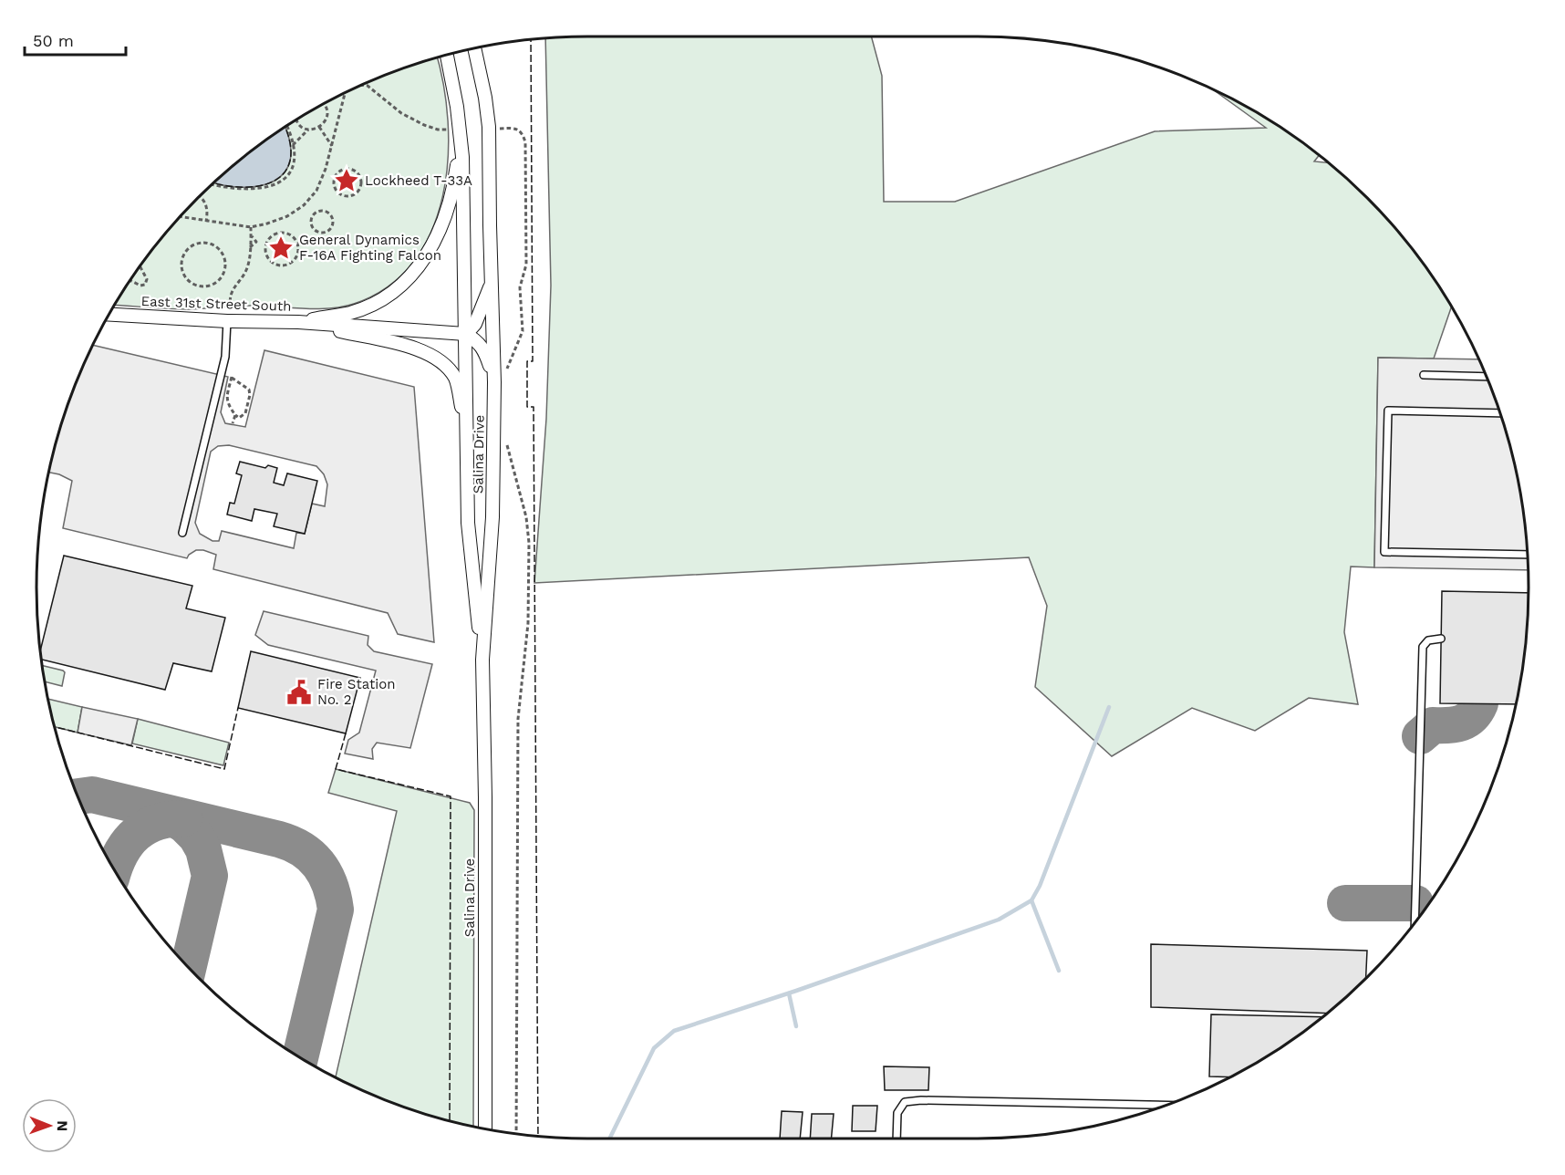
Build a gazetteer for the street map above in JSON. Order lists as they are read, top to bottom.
{
  "streets": {
    "street": ["East 31st Street South", "Salina Drive"]
  },
  "crossings": [
    ["East 31st Street South", "Salina Drive"]
  ],
  "places": {
    "place": ["Lockheed T-33A", "General Dynamics F-16A Fighting Falcon"],
    "public building": ["Fire Station No. 2"]
  },
  "scale_bar": "50 m",
  "north": "right"
}
